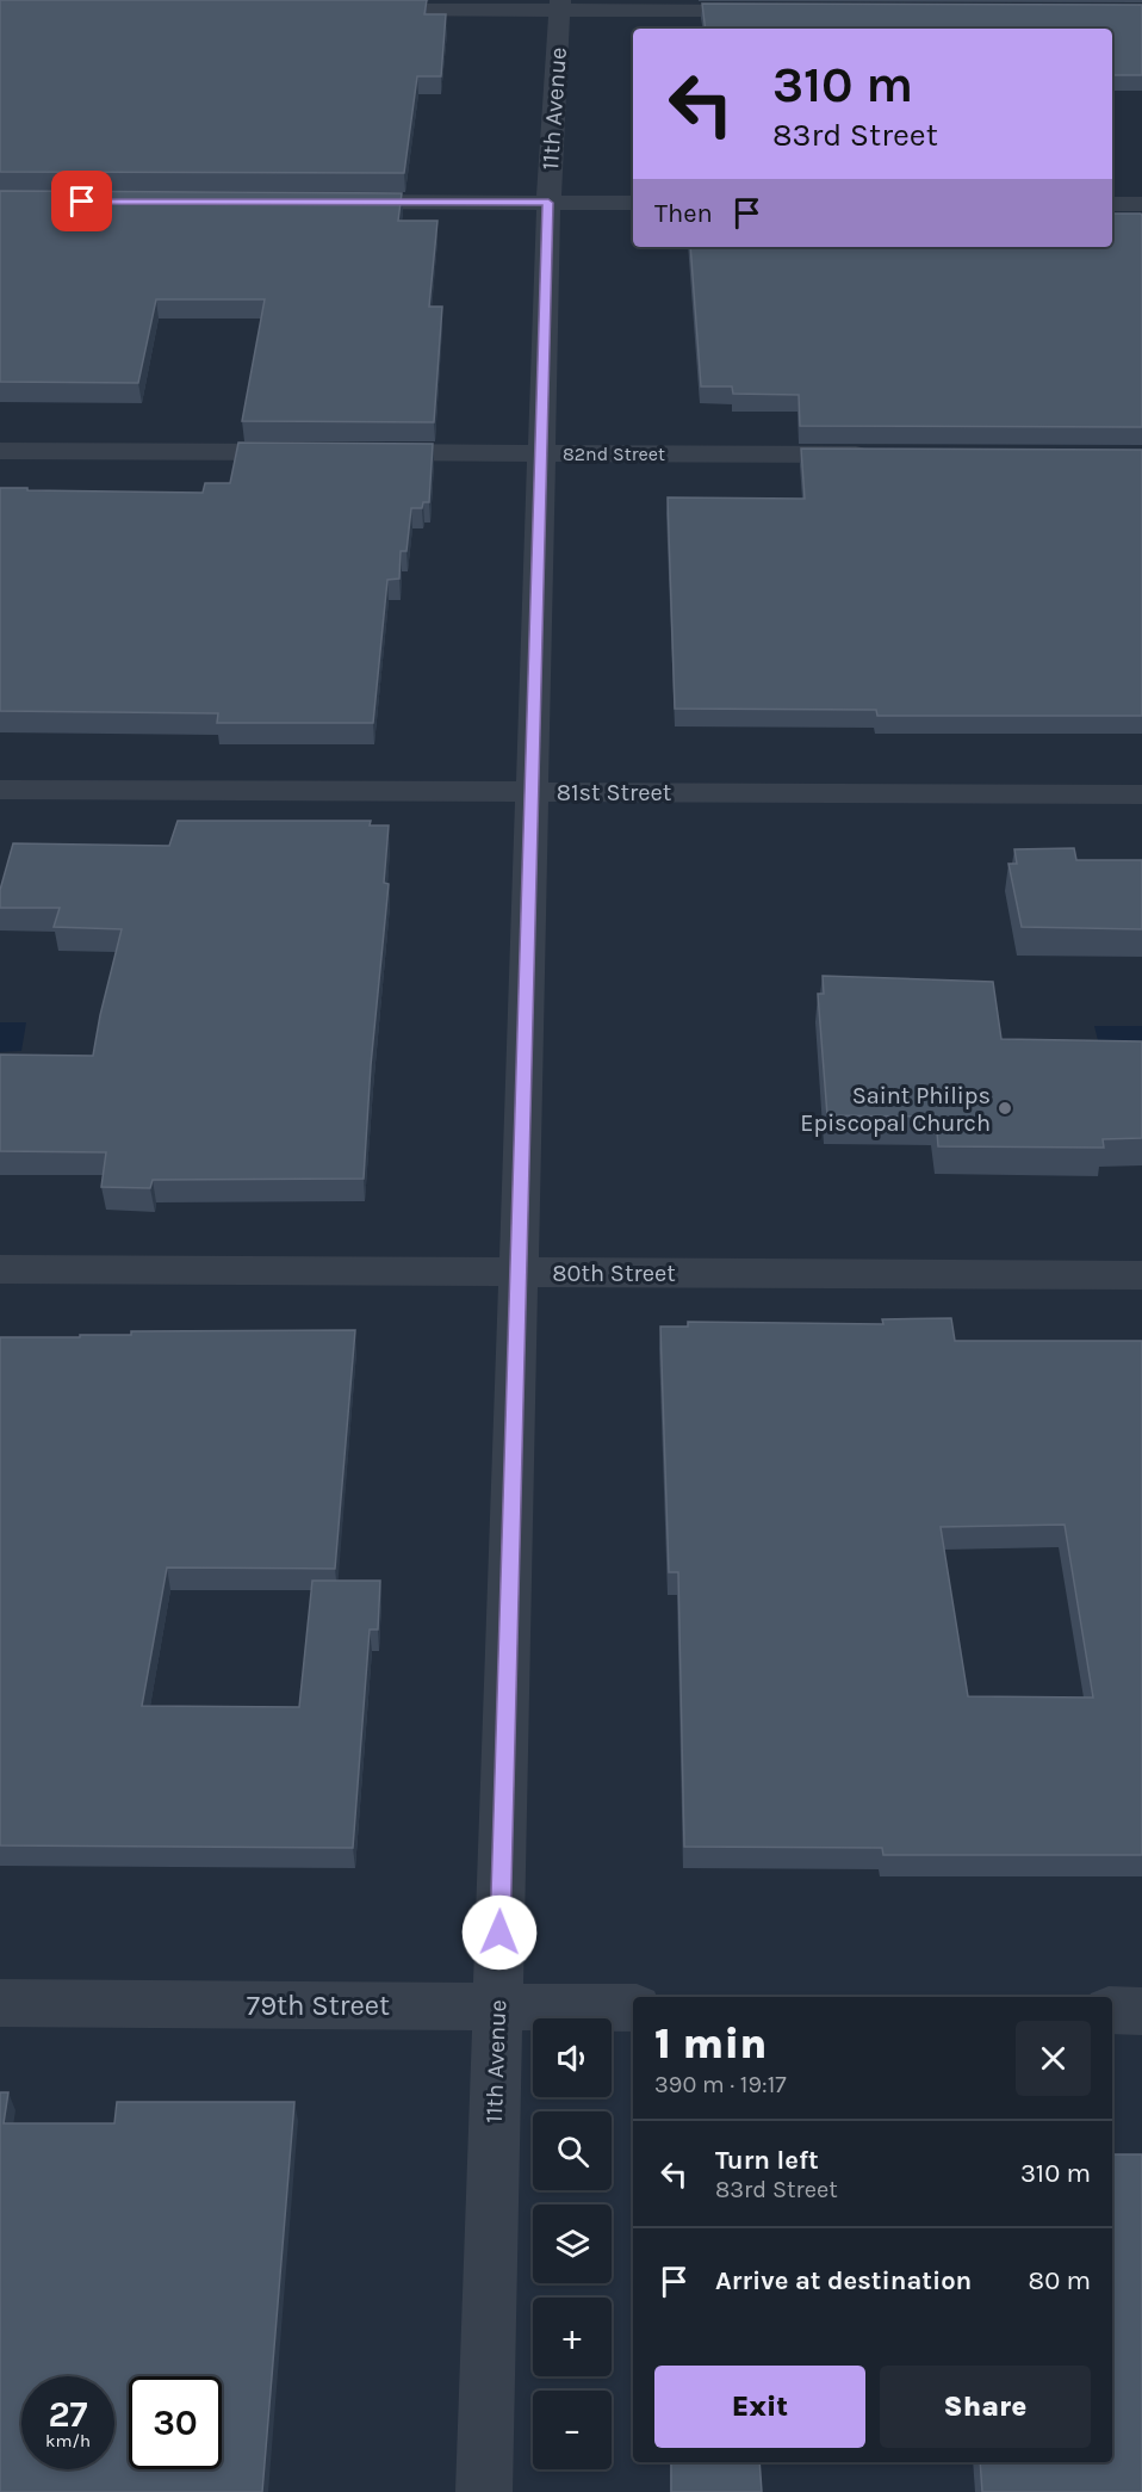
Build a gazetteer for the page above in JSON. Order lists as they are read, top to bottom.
{
  "streets": {
    "street": [
      "11th Avenue",
      "82nd Street",
      "81st Street",
      "80th Street",
      "79th Street"
    ]
  },
  "crossings": [
    ["11th Avenue", "82nd Street"],
    ["11th Avenue", "81st Street"],
    ["11th Avenue", "80th Street"],
    ["11th Avenue", "79th Street"]
  ],
  "places": ["Saint Philips Episcopal Church"],
  "page": {
    "turn": ["310 m", "83rd Street"],
    "then": "Then",
    "heading": ["1 min", "390 m · 19:17"],
    "map_buttons": ["+", "−"],
    "list": [
      {
        "name": "Turn left",
        "note": "83rd Street",
        "value": "310 m"
      },
      {
        "name": "Arrive at destination",
        "value": "80 m"
      }
    ],
    "buttons": ["Exit", "Share"],
    "speed": "27 km/h",
    "limit": "30"
  }
}
